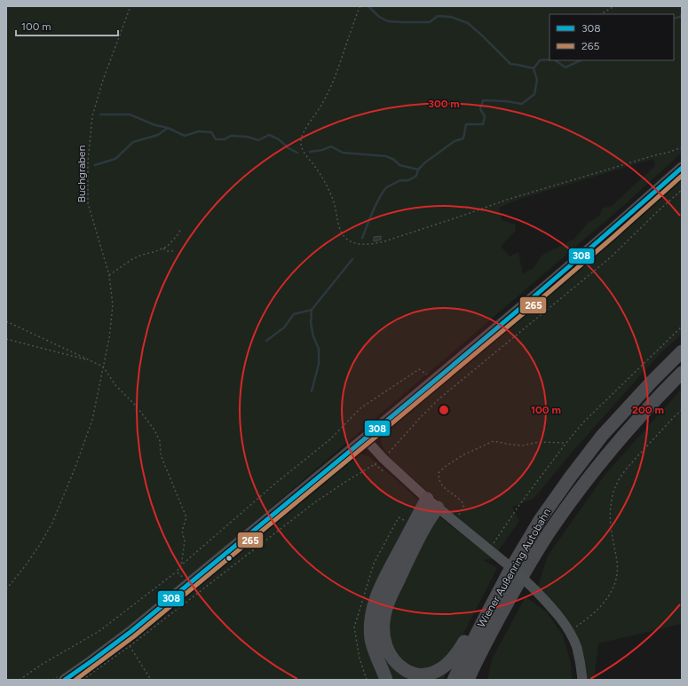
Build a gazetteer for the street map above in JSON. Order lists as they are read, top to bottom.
{
  "streets": {
    "highway": ["Wiener Außenring Autobahn"],
    "path": ["Buchgraben"]
  },
  "lines": ["transit line 308", "transit line 265"],
  "legend": ["308", "265"],
  "scale_bar": "100 m",
  "rings": ["300 m", "100 m", "200 m"]
}
